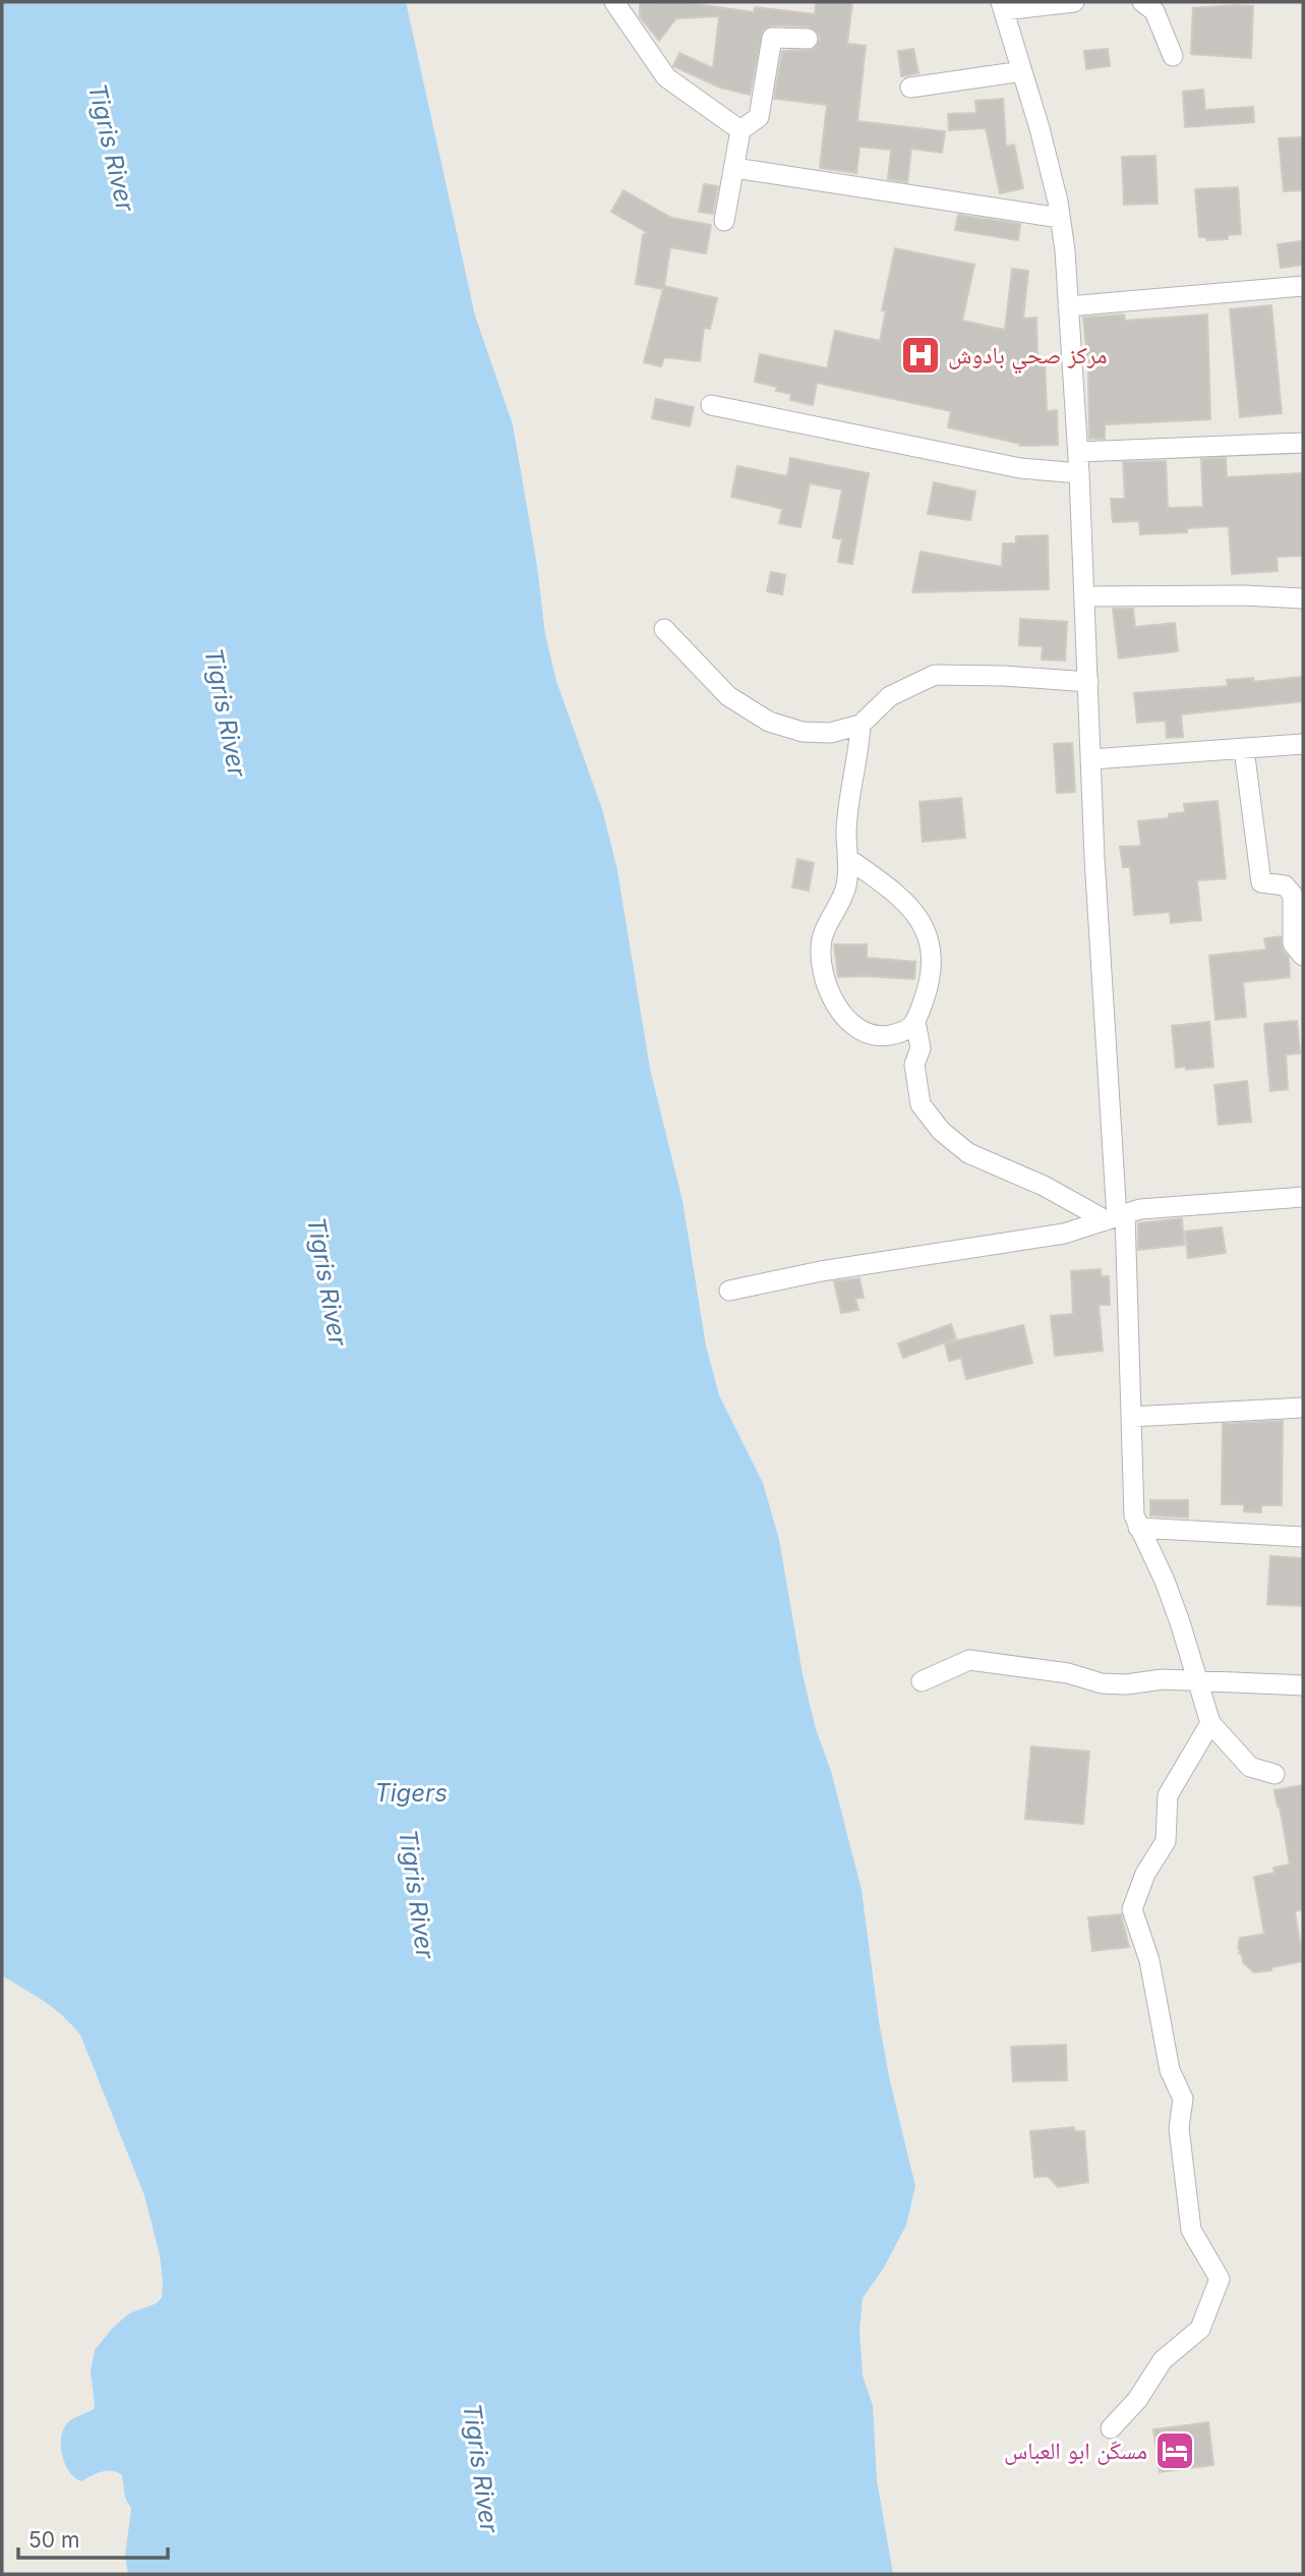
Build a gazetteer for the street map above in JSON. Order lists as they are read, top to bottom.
{
  "water": ["Tigris River", "Tigers"],
  "places": {
    "hospital": ["مركز صحي بادوش"],
    "hotel": ["مسكّن ابو العباس"]
  },
  "scale_bar": "50 m"
}
